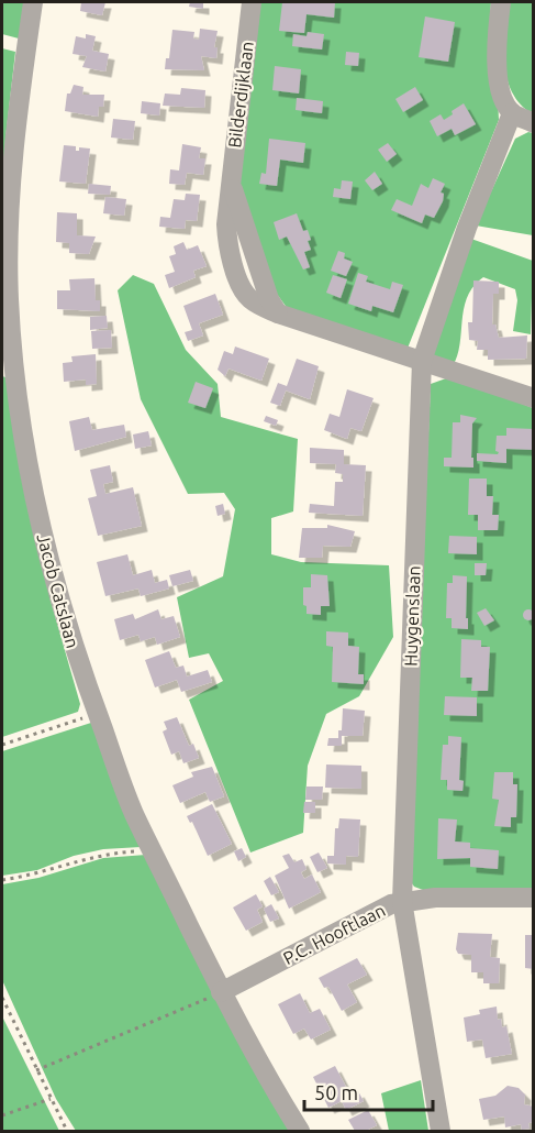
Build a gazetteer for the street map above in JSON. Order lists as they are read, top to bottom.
{
  "streets": {
    "street": [
      "Bilderdijklaan",
      "Jacob Catslaan",
      "Huygenslaan",
      "P.C. Hooftlaan"
    ]
  },
  "crossings": [
    ["Bilderdijklaan", "Huygenslaan"],
    ["Jacob Catslaan", "P.C. Hooftlaan"],
    ["Huygenslaan", "P.C. Hooftlaan"]
  ],
  "scale_bar": "50 m"
}
